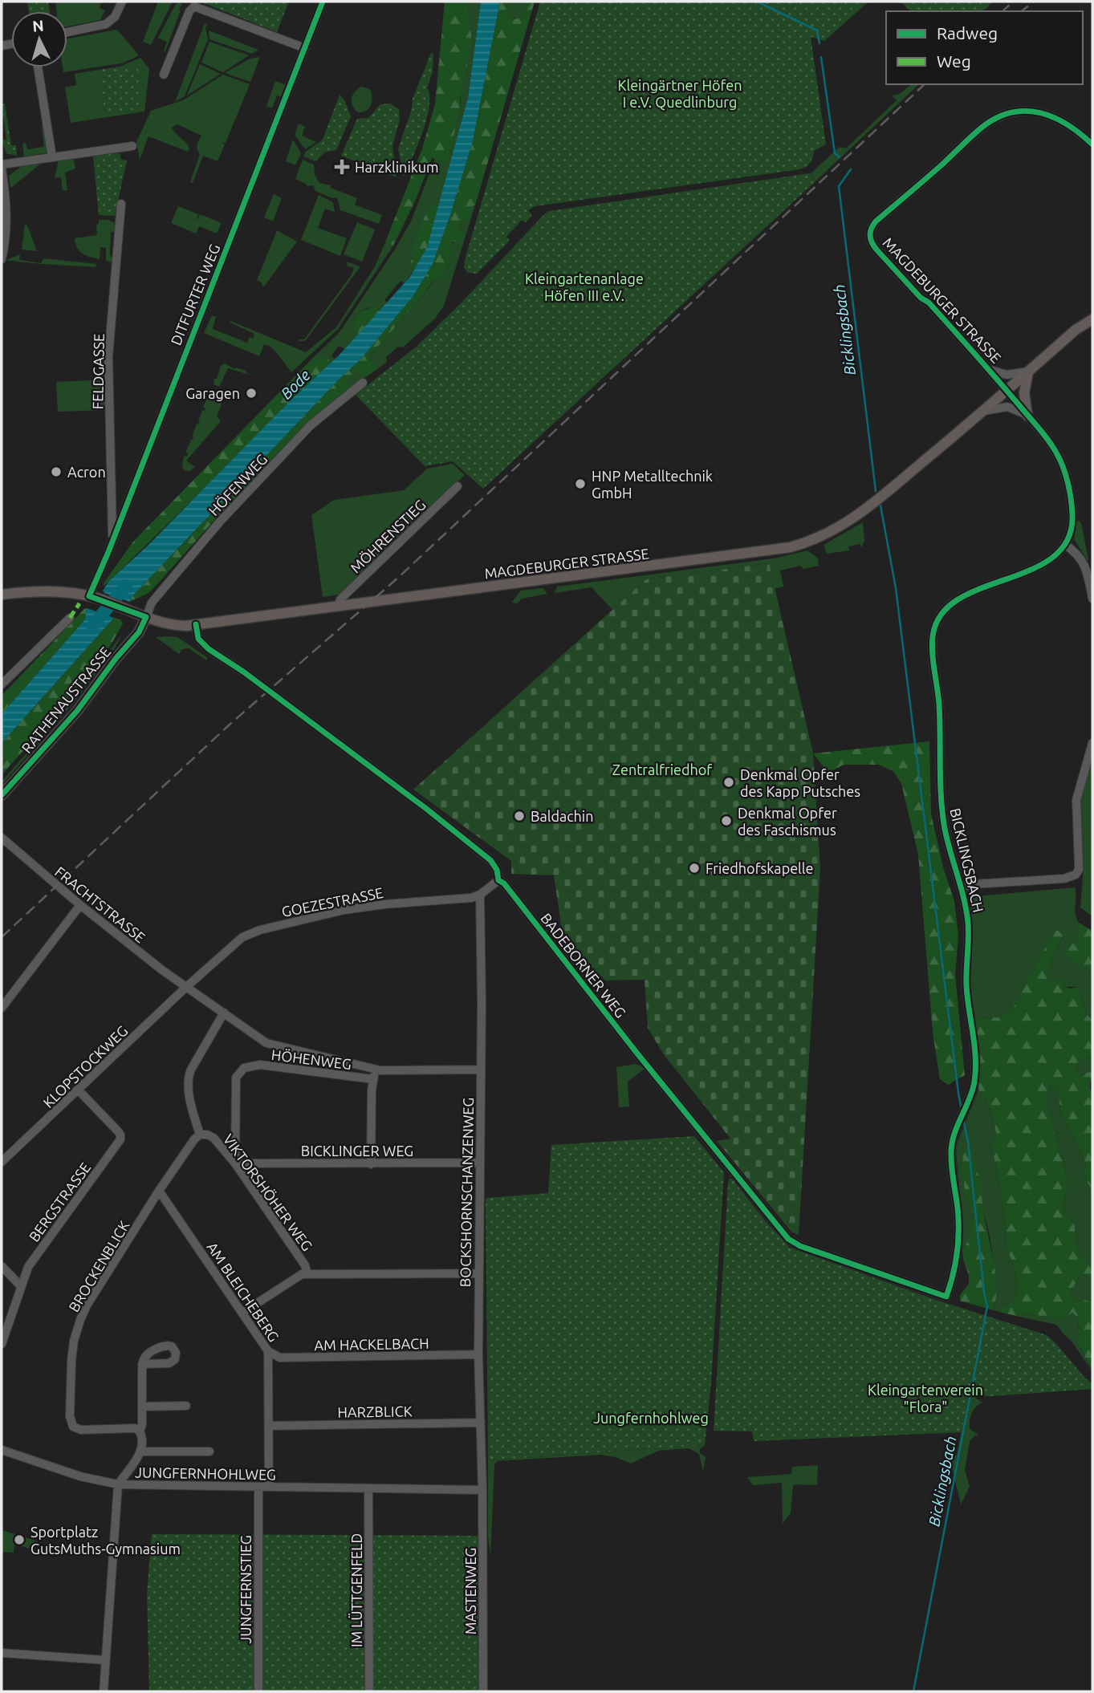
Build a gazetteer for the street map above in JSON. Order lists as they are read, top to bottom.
{
  "streets": {
    "main road": ["MAGDEBURGER STRASSE", "RATHENAUSTRASSE"],
    "street": [
      "DITFURTER WEG",
      "FELDGASSE",
      "HÖFENWEG",
      "MÖHRENSTIEG",
      "BICKLINGSBACH",
      "GOEZESTRASSE",
      "FRACHTSTRASSE",
      "BADEBORNER WEG",
      "HÖHENWEG",
      "KLOPSTOCKWEG",
      "BICKLINGER WEG",
      "VIKTORSHÖHER WEG",
      "BOCKSHORNSCHANZENWEG",
      "BERGSTRASSE",
      "BROCKENBLICK",
      "AM BLEICHEBERG",
      "AM HACKELBACH",
      "HARZBLICK",
      "JUNGFERNHOHLWEG",
      "JUNGFERNSTIEG",
      "IM LÜTTGENFELD",
      "MASTENWEG"
    ]
  },
  "crossings": [
    ["DITFURTER WEG", "MAGDEBURGER STRASSE"],
    ["DITFURTER WEG", "FELDGASSE"],
    ["MAGDEBURGER STRASSE", "HÖFENWEG"],
    ["MAGDEBURGER STRASSE", "MÖHRENSTIEG"],
    ["MAGDEBURGER STRASSE", "RATHENAUSTRASSE"],
    ["MAGDEBURGER STRASSE", "BADEBORNER WEG"],
    ["HÖFENWEG", "RATHENAUSTRASSE"],
    ["BICKLINGSBACH", "BADEBORNER WEG"],
    ["GOEZESTRASSE", "FRACHTSTRASSE"],
    ["GOEZESTRASSE", "BADEBORNER WEG"],
    ["GOEZESTRASSE", "KLOPSTOCKWEG"],
    ["GOEZESTRASSE", "BOCKSHORNSCHANZENWEG"],
    ["FRACHTSTRASSE", "KLOPSTOCKWEG"],
    ["FRACHTSTRASSE", "BOCKSHORNSCHANZENWEG"],
    ["HÖHENWEG", "BICKLINGER WEG"],
    ["HÖHENWEG", "VIKTORSHÖHER WEG"],
    ["KLOPSTOCKWEG", "BERGSTRASSE"],
    ["BICKLINGER WEG", "VIKTORSHÖHER WEG"],
    ["BICKLINGER WEG", "BOCKSHORNSCHANZENWEG"],
    ["VIKTORSHÖHER WEG", "BROCKENBLICK"],
    ["BOCKSHORNSCHANZENWEG", "AM HACKELBACH"],
    ["BOCKSHORNSCHANZENWEG", "HARZBLICK"],
    ["BOCKSHORNSCHANZENWEG", "JUNGFERNHOHLWEG"],
    ["BOCKSHORNSCHANZENWEG", "MASTENWEG"],
    ["BROCKENBLICK", "AM BLEICHEBERG"],
    ["AM BLEICHEBERG", "AM HACKELBACH"],
    ["AM BLEICHEBERG", "HARZBLICK"],
    ["AM BLEICHEBERG", "JUNGFERNHOHLWEG"],
    ["JUNGFERNHOHLWEG", "JUNGFERNSTIEG"],
    ["JUNGFERNHOHLWEG", "IM LÜTTGENFELD"],
    ["JUNGFERNHOHLWEG", "MASTENWEG"]
  ],
  "water": ["Bicklingsbach", "Bode"],
  "parks": [
    "Kleingärtner Höfen I e.V. Quedlinburg",
    "Kleingartenanlage Höfen III e.V.",
    "Zentralfriedhof",
    "Kleingartenverein \"Flora\"",
    "Jungfernhohlweg"
  ],
  "places": {
    "health": ["Harzklinikum"],
    "other": [
      "Garagen",
      "Acron",
      "HNP Metalltechnik GmbH",
      "Denkmal Opfer des Kapp Putsches",
      "Baldachin",
      "Denkmal Opfer des Faschismus",
      "Friedhofskapelle",
      "Sportplatz GutsMuths-Gymnasium"
    ]
  },
  "legend": ["Radweg", "Weg"],
  "north": "top"
}
